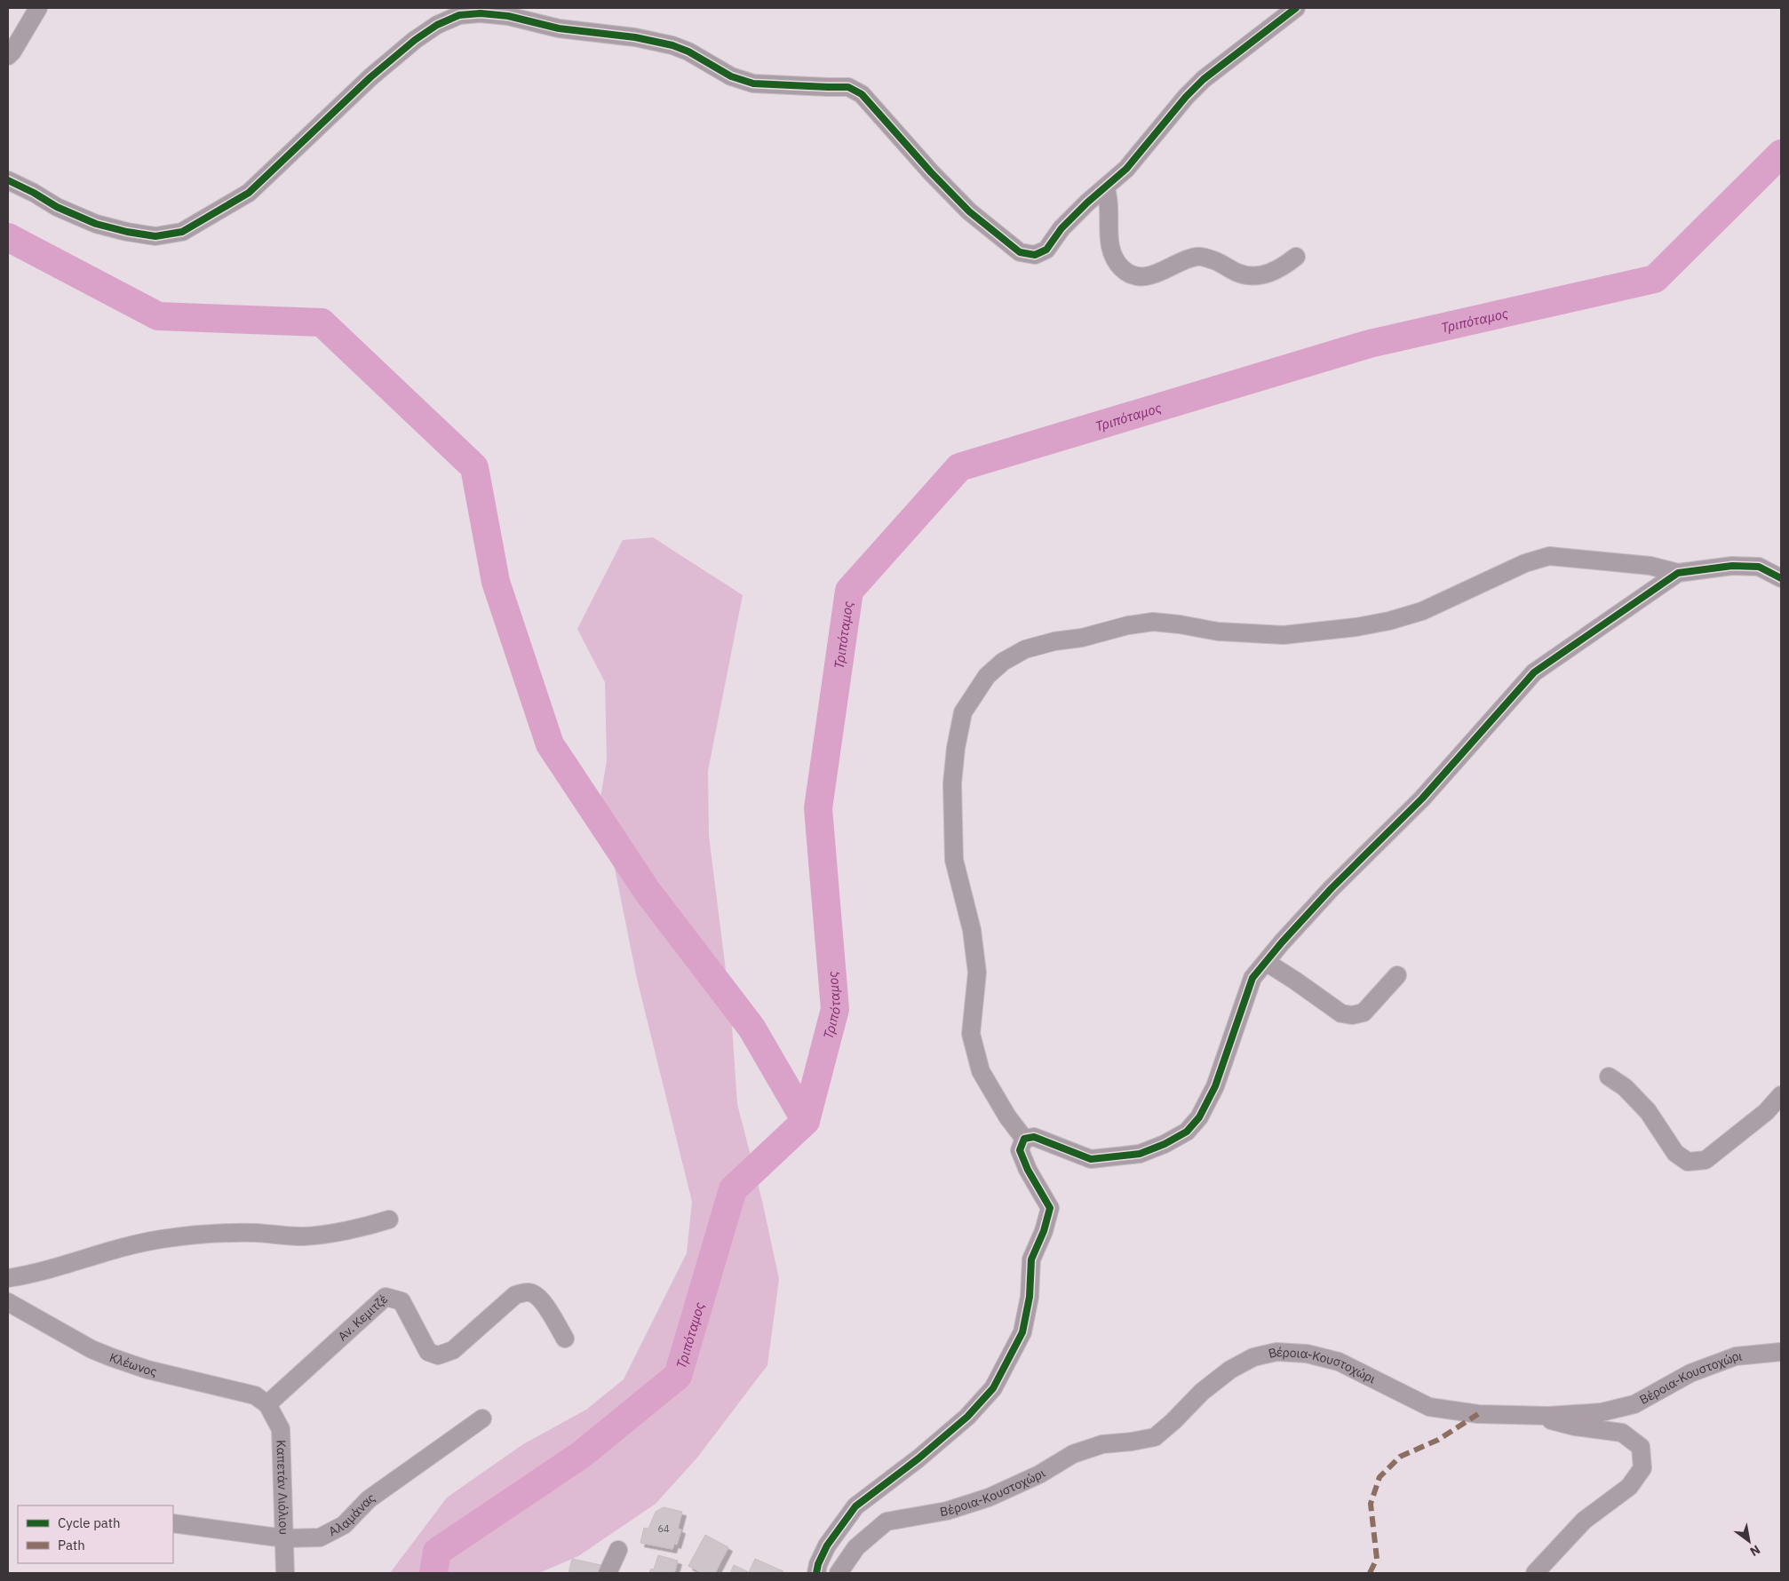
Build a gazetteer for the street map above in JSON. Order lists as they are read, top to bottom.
{
  "streets": {
    "street": [
      "Αν. Κεμιτζέ",
      "Κλέωνος",
      "Βέροια-Κουστοχώρι",
      "Καπετάν Λιόλιου",
      "Αλαμάνας"
    ]
  },
  "crossings": [
    ["Αν. Κεμιτζέ", "Κλέωνος"],
    ["Αν. Κεμιτζέ", "Καπετάν Λιόλιου"],
    ["Κλέωνος", "Καπετάν Λιόλιου"],
    ["Καπετάν Λιόλιου", "Αλαμάνας"]
  ],
  "water": ["Τριπόταμος"],
  "house_numbers": ["64"],
  "legend": ["Cycle path", "Path"],
  "north": "bottom right"
}
